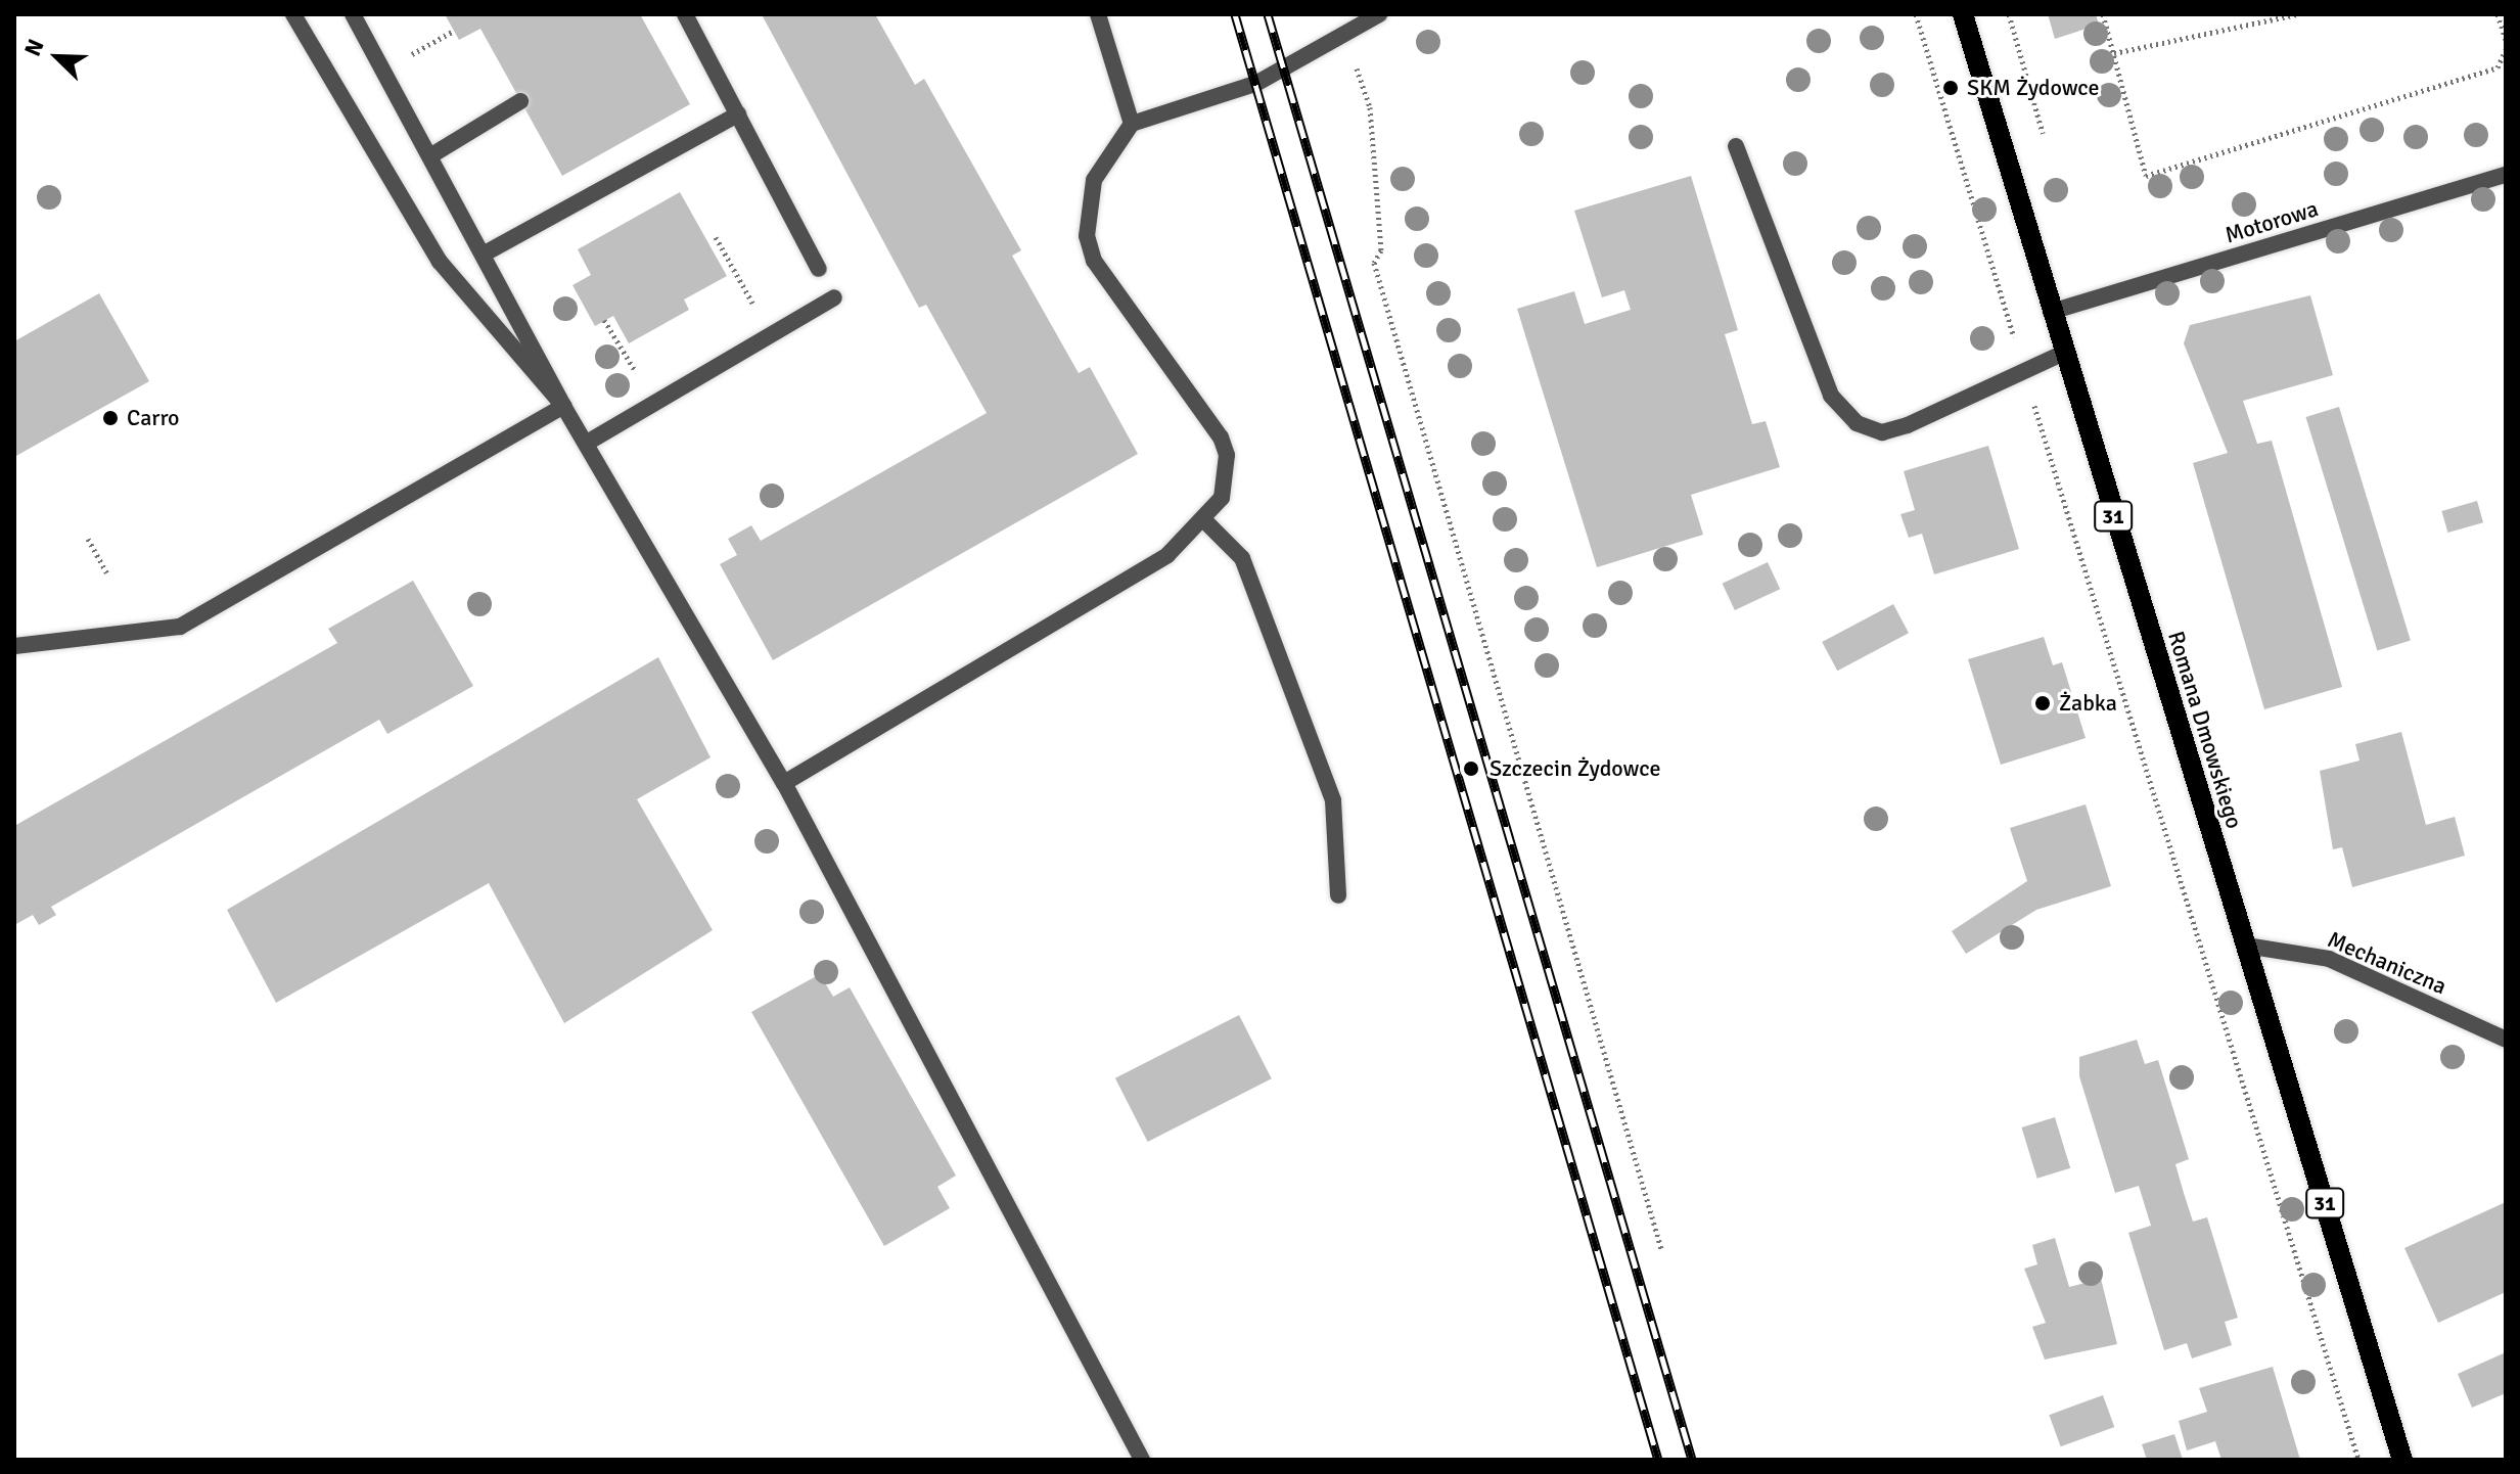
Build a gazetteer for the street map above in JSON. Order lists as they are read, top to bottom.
{
  "streets": {
    "main road": ["31", "Romana Dmowskiego"],
    "street": ["Motorowa", "Mechaniczna"]
  },
  "crossings": [
    ["Motorowa", "Romana Dmowskiego"],
    ["Romana Dmowskiego", "Mechaniczna"]
  ],
  "places": [
    "SKM Żydowce",
    "Carro",
    "Żabka",
    "Szczecin Żydowce"
  ],
  "north": "top left"
}
